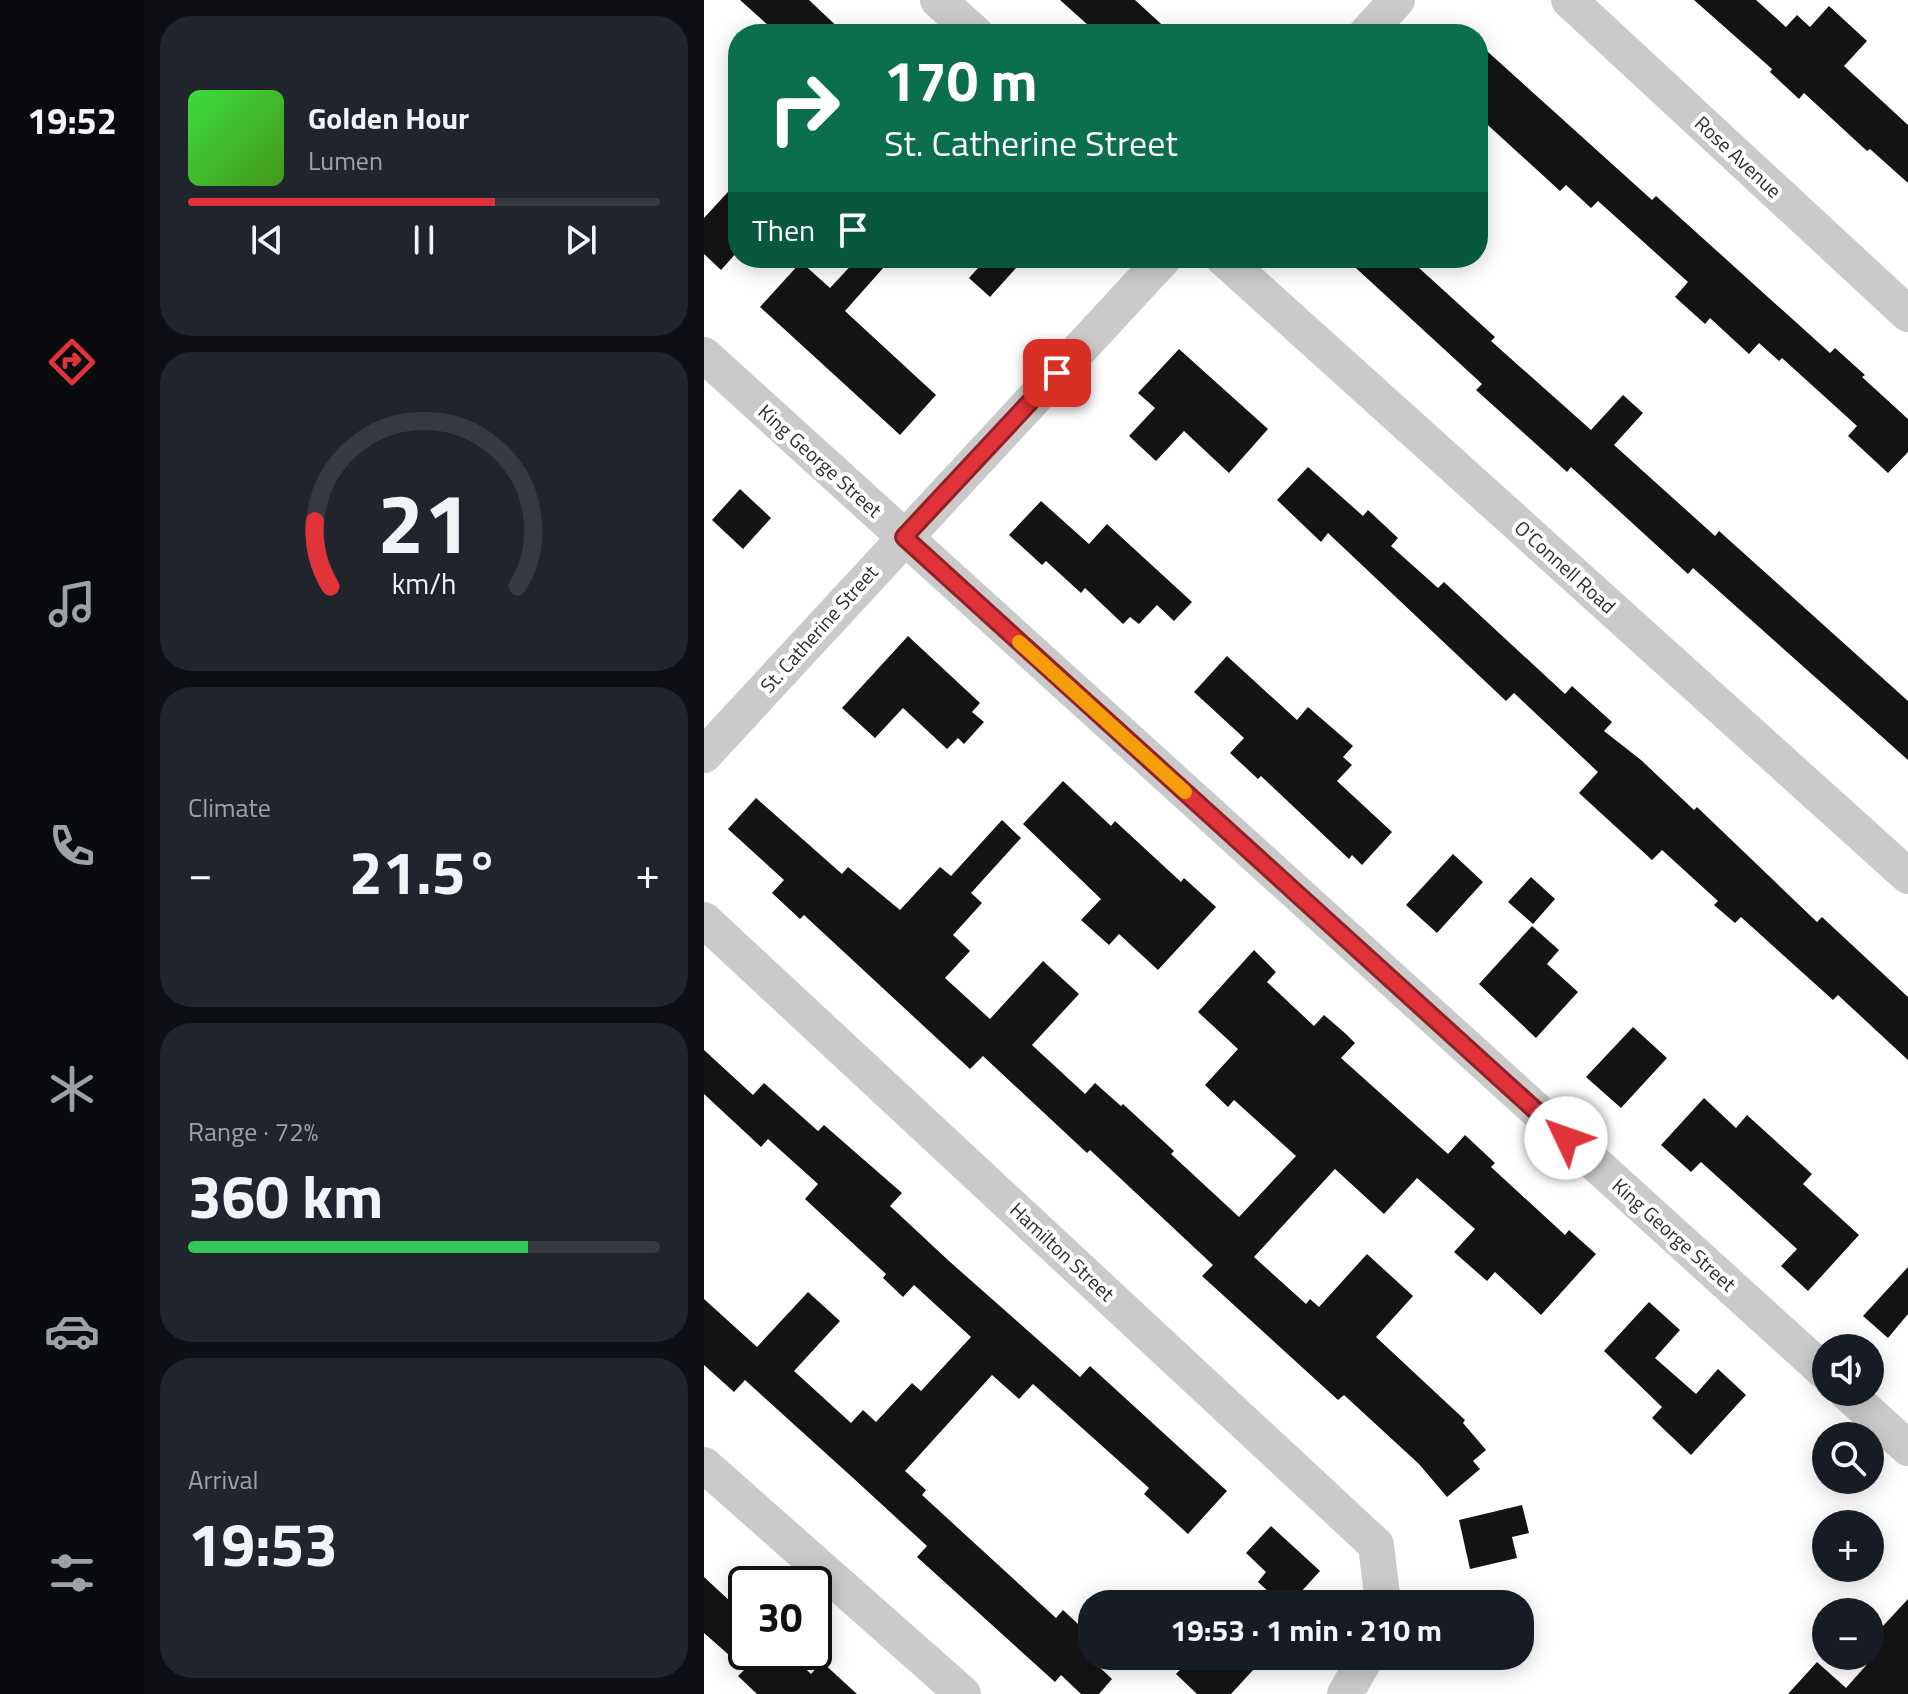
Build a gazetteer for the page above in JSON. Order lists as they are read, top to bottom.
{
  "streets": {
    "street": [
      "Rose Avenue",
      "King George Street",
      "O'Connell Road",
      "St. Catherine Street",
      "Hamilton Street"
    ]
  },
  "crossings": [
    ["King George Street", "St. Catherine Street"]
  ],
  "page": {
    "tabs": "19:52",
    "turn": ["170 m", "St. Catherine Street"],
    "song": ["Golden Hour", "Lumen"],
    "then": "Then",
    "tile": [
      "Climate",
      ["Range · 72%", "360 km"],
      ["Arrival", "19:53"]
    ],
    "heat": ["−", "21.5°", "+"],
    "map_buttons": ["+", "−"],
    "limit": "30",
    "trip": "19:53 · 1 min · 210 m",
    "gauge": ["21", "km/h"]
  }
}
